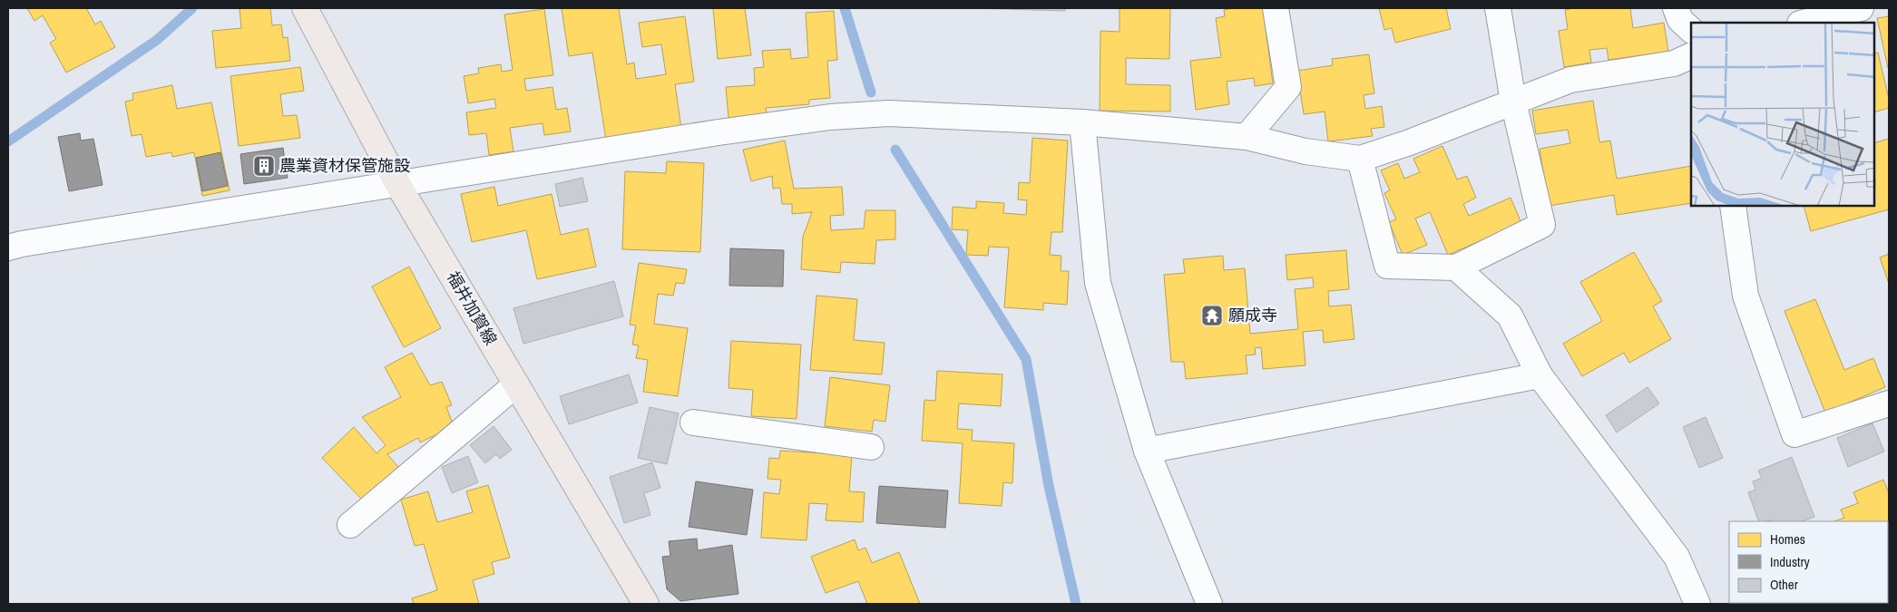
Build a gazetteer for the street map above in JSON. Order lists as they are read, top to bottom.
{
  "streets": {
    "main road": ["福井加賀線"]
  },
  "places": {
    "building": ["農業資材保管施設"],
    "temple": ["願成寺"]
  },
  "legend": ["Homes", "Industry", "Other"]
}
